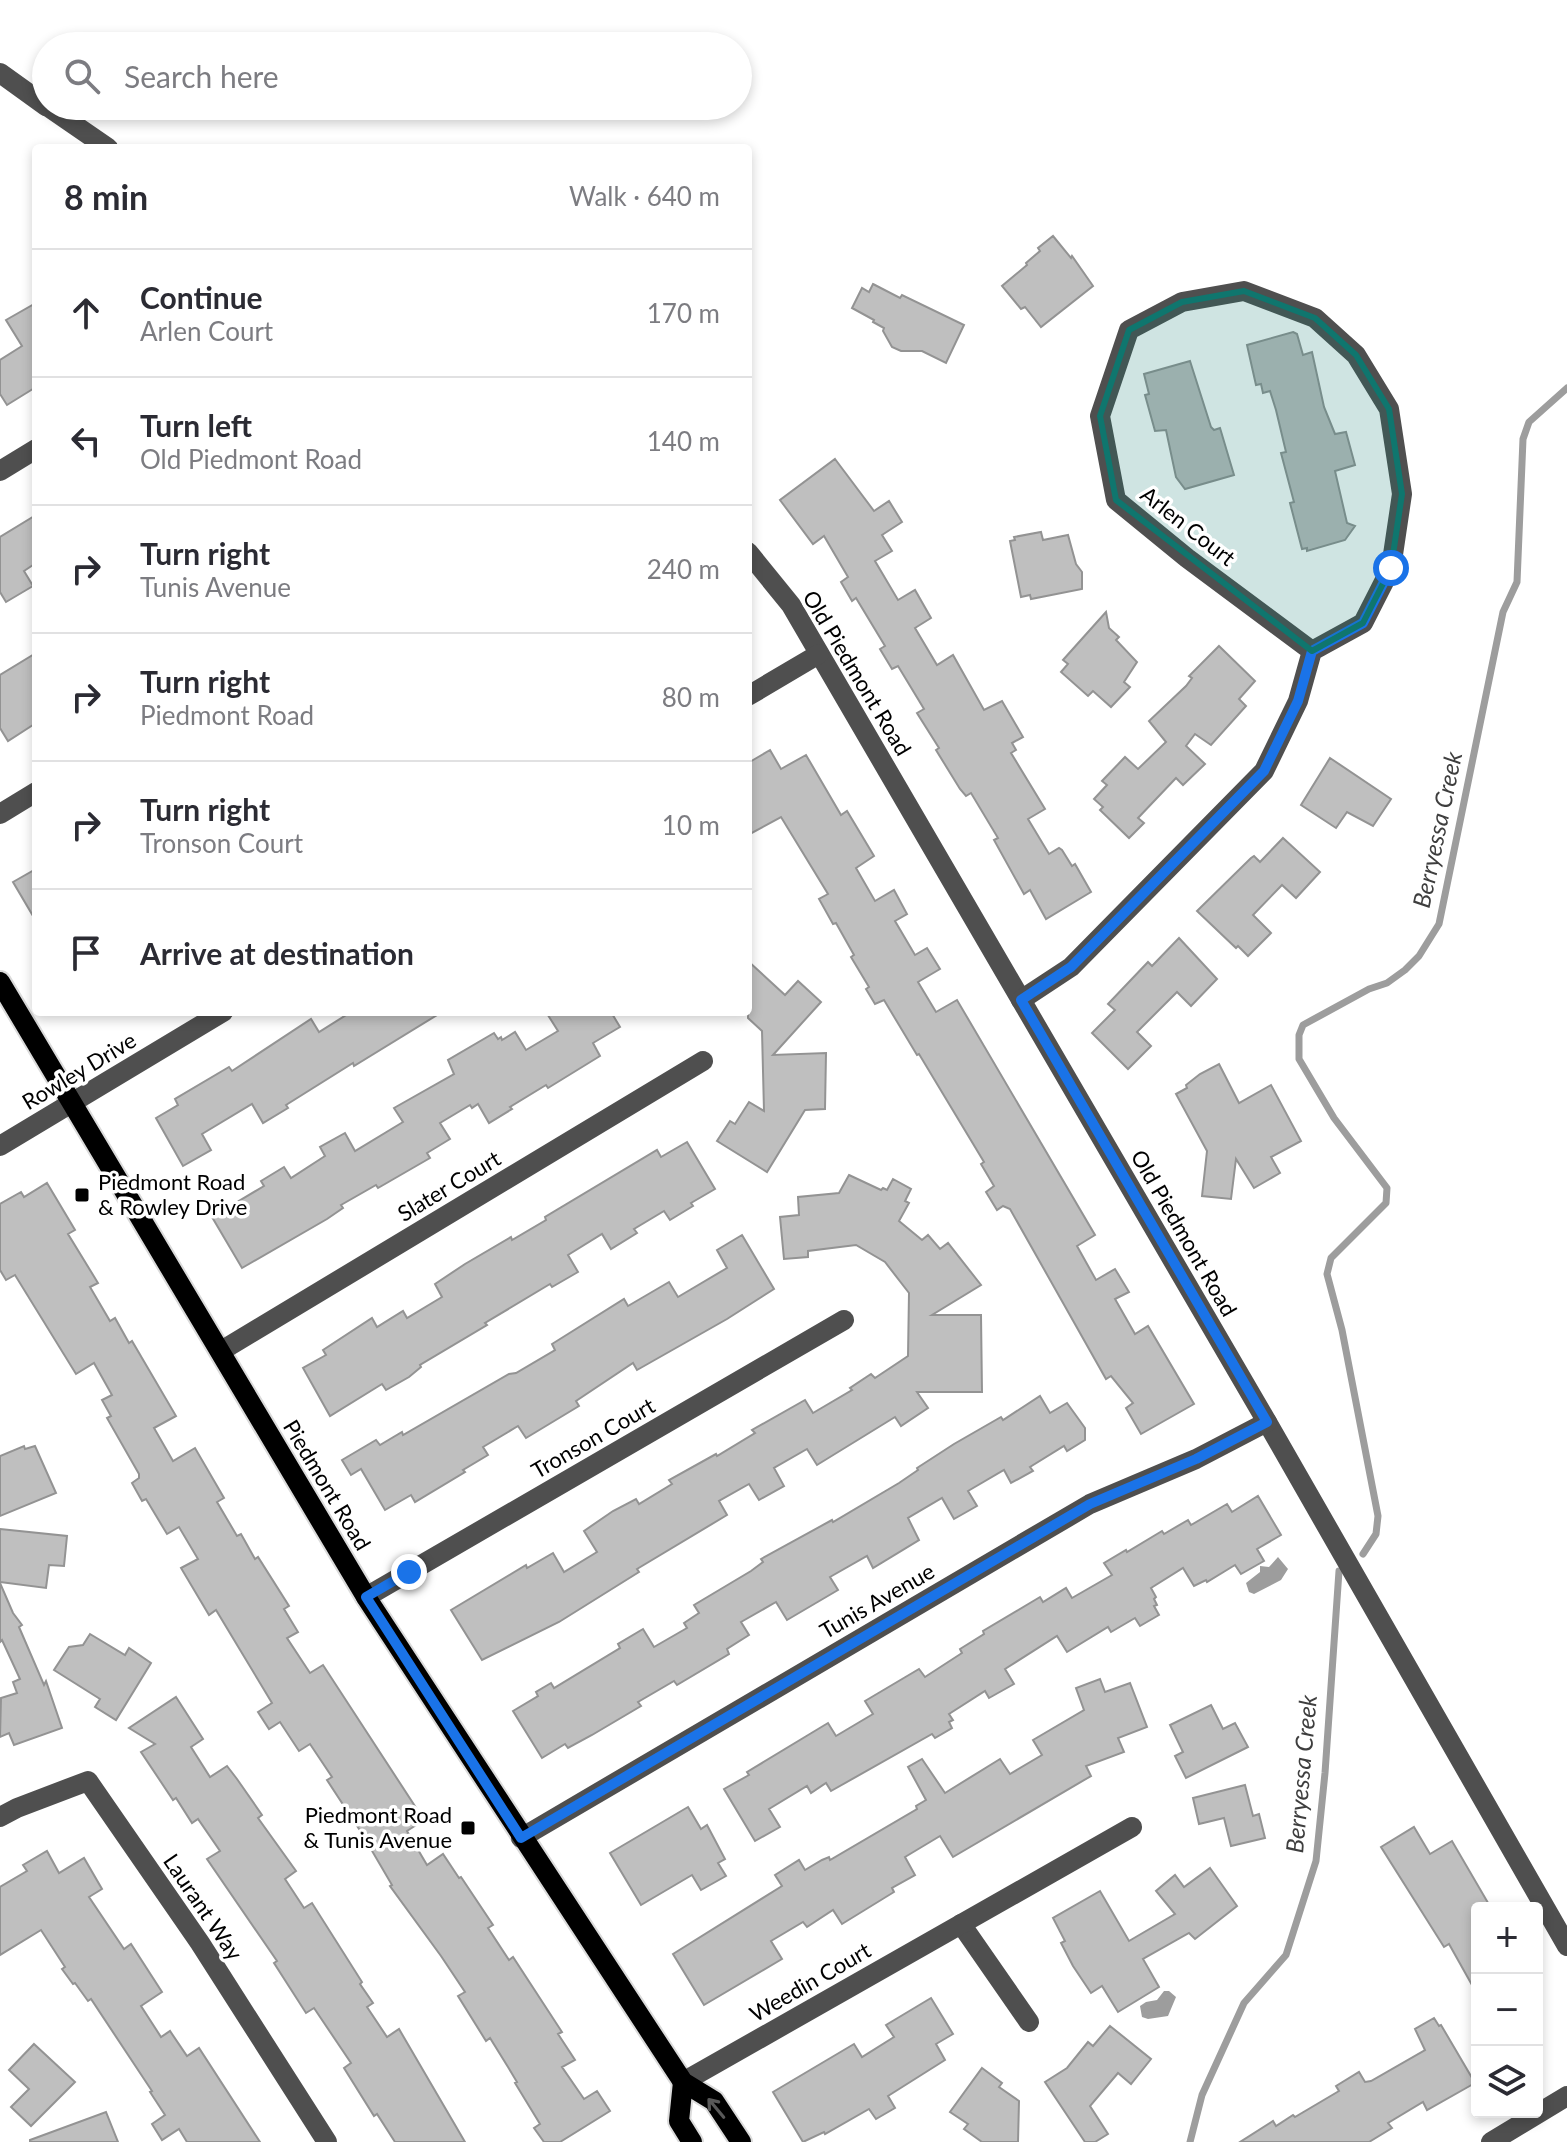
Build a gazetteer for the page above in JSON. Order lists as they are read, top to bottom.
{
  "streets": {
    "main road": ["Piedmont Road"],
    "street": [
      "Arlen Court",
      "Old Piedmont Road",
      "Rowley Drive",
      "Slater Court",
      "Tronson Court",
      "Tunis Avenue",
      "Laurant Way",
      "Weedin Court"
    ]
  },
  "crossings": [
    ["Old Piedmont Road", "Tunis Avenue"],
    ["Rowley Drive", "Piedmont Road"],
    ["Slater Court", "Piedmont Road"],
    ["Tronson Court", "Piedmont Road"],
    ["Piedmont Road", "Tunis Avenue"],
    ["Piedmont Road", "Weedin Court"]
  ],
  "water": ["Berryessa Creek"],
  "places": {
    "transit": ["Piedmont Road & Rowley Drive", "Piedmont Road & Tunis Avenue"]
  },
  "page": {
    "search": "Search here",
    "heading": ["8 min", "Walk · 640 m"],
    "list": [
      ["Continue", "Arlen Court", "170 m"],
      ["Turn left", "Old Piedmont Road", "140 m"],
      ["Turn right", "Tunis Avenue", "240 m"],
      ["Turn right", "Piedmont Road", "80 m"],
      ["Turn right", "Tronson Court", "10 m"],
      "Arrive at destination"
    ],
    "map_buttons": ["+", "−"]
  }
}
